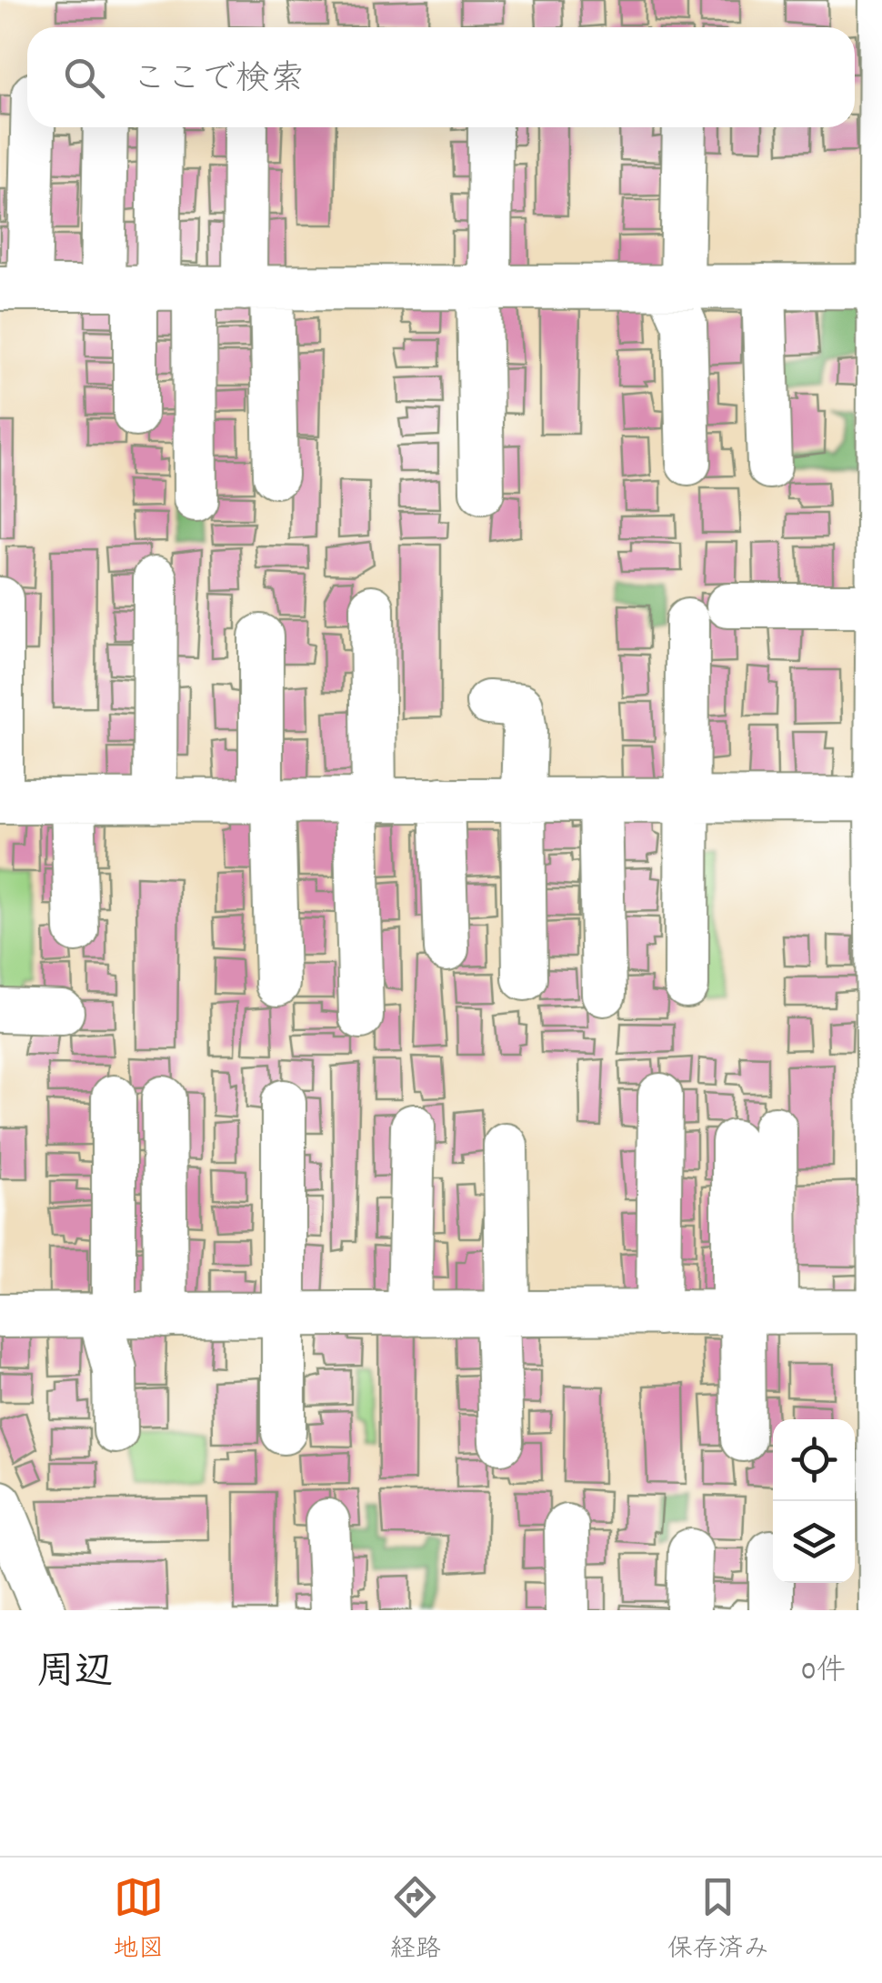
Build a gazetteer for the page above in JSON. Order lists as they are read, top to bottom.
{
  "page": {
    "search": "ここで検索",
    "heading": ["周辺", "0件"],
    "nav": ["地図", "経路", "保存済み"]
  }
}
